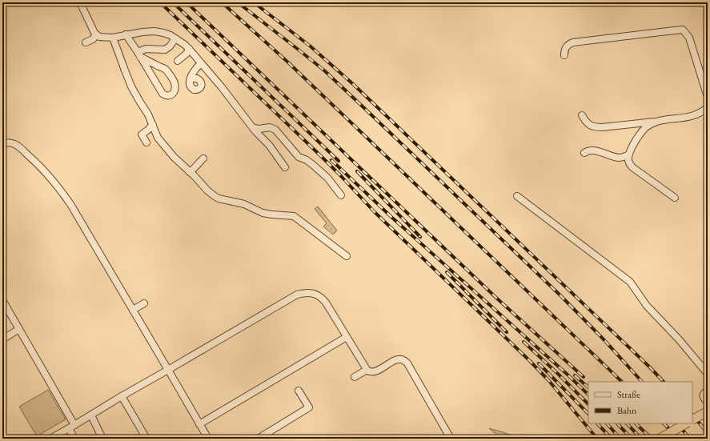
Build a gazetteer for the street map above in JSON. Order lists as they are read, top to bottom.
{
  "legend": ["Straße", "Bahn"]
}
